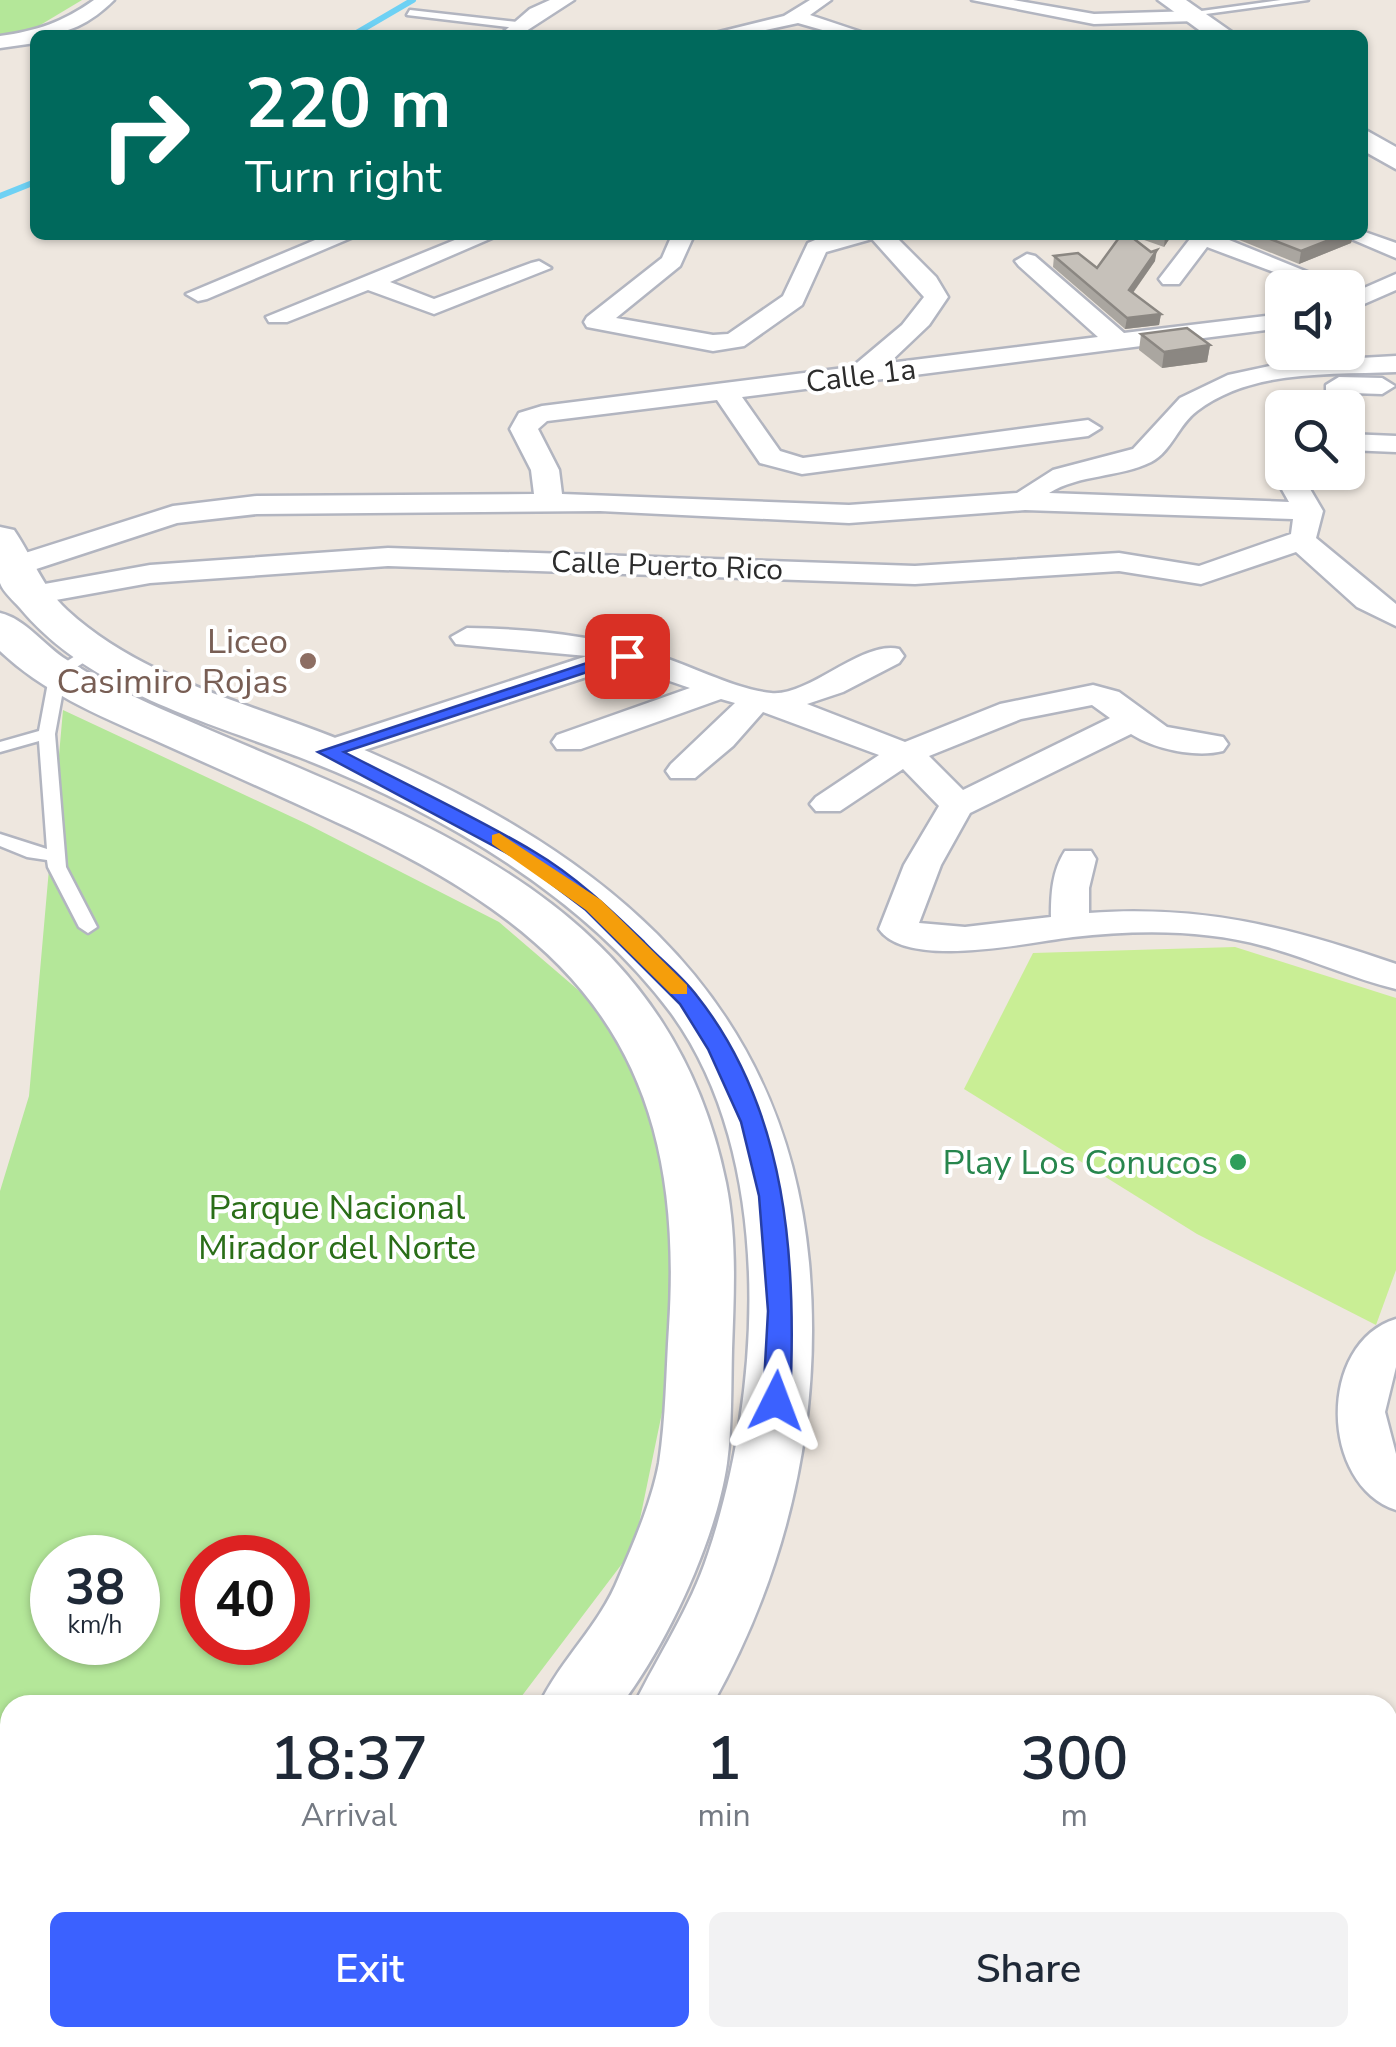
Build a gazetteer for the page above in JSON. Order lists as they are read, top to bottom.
{
  "streets": {
    "street": ["Calle 1a", "Calle Puerto Rico"]
  },
  "parks": ["Parque Nacional Mirador del Norte"],
  "places": ["Liceo Casimiro Rojas", "Play Los Conucos"],
  "page": {
    "turn": ["220 m", "Turn right"],
    "speed": "38 km/h",
    "limit": "40",
    "eta": [
      "18:37",
      "Arrival",
      "1",
      "min",
      "300",
      "m"
    ],
    "buttons": ["Exit", "Share"]
  }
}
